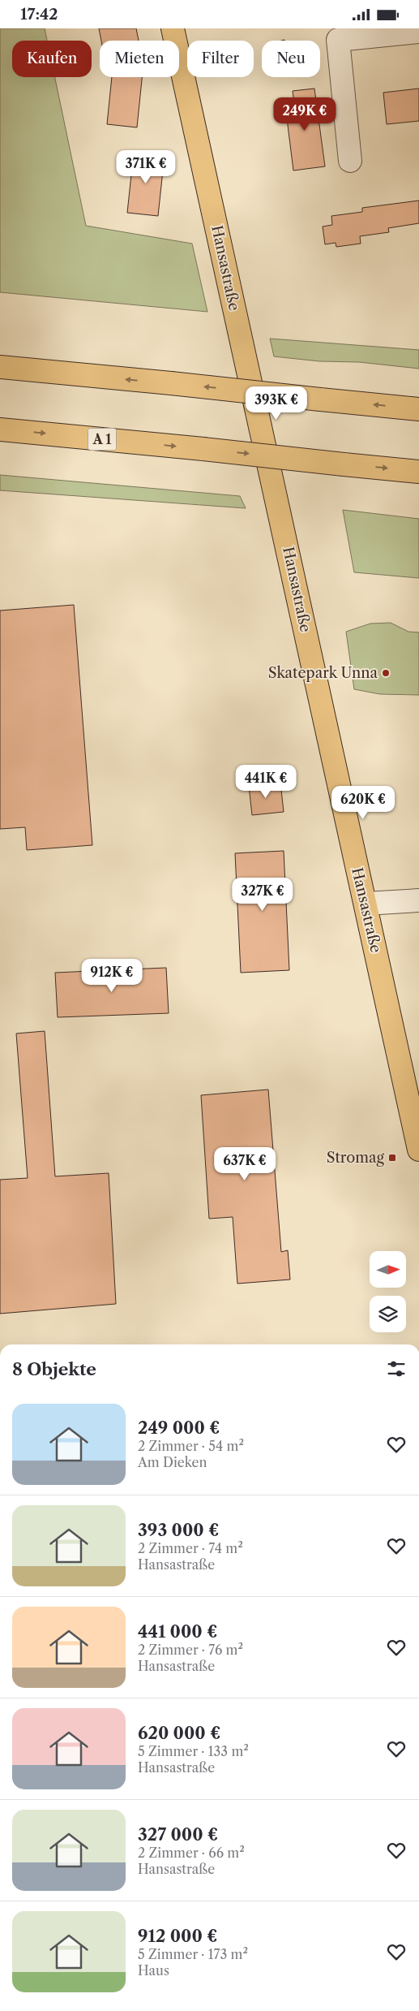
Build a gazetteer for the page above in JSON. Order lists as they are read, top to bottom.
{
  "streets": {
    "main road": ["Hansastraße", "A 1"]
  },
  "places": {
    "other": ["Skatepark Unna"],
    "transit": ["Stromag"]
  },
  "north": "right",
  "page": {
    "status": "17:42",
    "chip": [
      "Kaufen",
      "Mieten",
      "Filter",
      "Neu"
    ],
    "price": [
      "249K €",
      "371K €",
      "393K €",
      "441K €",
      "620K €",
      "327K €",
      "912K €",
      "637K €"
    ],
    "heading": "8 Objekte",
    "list": [
      {
        "name": "249 000 €",
        "note": "2 Zimmer · 54 m² · Am Dieken"
      },
      {
        "name": "393 000 €",
        "note": "2 Zimmer · 74 m² · Hansastraße"
      },
      {
        "name": "441 000 €",
        "note": "2 Zimmer · 76 m² · Hansastraße"
      },
      {
        "name": "620 000 €",
        "note": "5 Zimmer · 133 m² · Hansastraße"
      },
      {
        "name": "327 000 €",
        "note": "2 Zimmer · 66 m² · Hansastraße"
      },
      {
        "name": "912 000 €",
        "note": "5 Zimmer · 173 m² · Haus"
      }
    ]
  }
}
